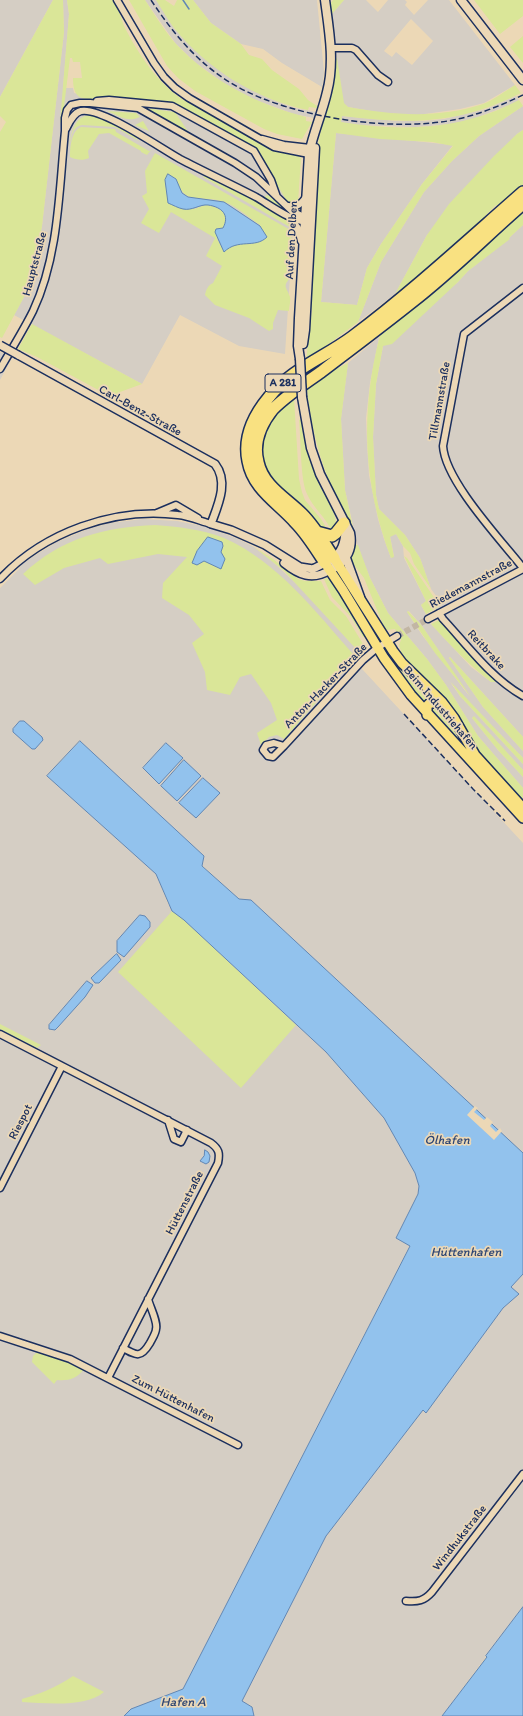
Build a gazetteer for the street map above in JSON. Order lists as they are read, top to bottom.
{
  "streets": {
    "highway": ["A 281"],
    "main road": ["Auf den Delben", "Beim Industriehafen"],
    "street": [
      "Hauptstraße",
      "Tillmannstraße",
      "Carl-Benz-Straße",
      "Riedemannstraße",
      "Reitbrake",
      "Anton-Hacker-Straße",
      "Riespot",
      "Hüttenstraße",
      "Zum Hüttenhafen",
      "Windhukstraße"
    ]
  },
  "crossings": [
    ["A 281", "Beim Industriehafen"],
    ["Tillmannstraße", "Riedemannstraße"],
    ["Riedemannstraße", "Reitbrake"],
    ["Anton-Hacker-Straße", "Beim Industriehafen"],
    ["Riespot", "Hüttenstraße"],
    ["Hüttenstraße", "Zum Hüttenhafen"]
  ],
  "water": ["Ölhafen", "Hüttenhafen", "Hafen A"]
}
